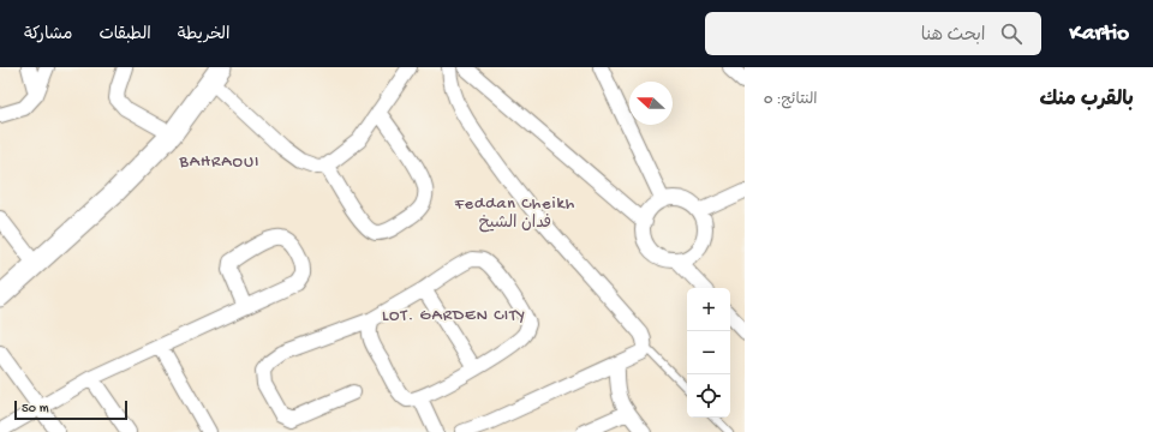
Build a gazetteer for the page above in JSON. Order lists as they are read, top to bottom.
{
  "districts": ["BAHRAOUI", "Feddan Cheikh فدان الشيخ", "LOT. GARDEN CITY"],
  "scale_bar": "50 m",
  "north": "left",
  "page": {
    "header": "Kartio",
    "search": "ابحث هنا",
    "nav": ["الخريطة", "الطبقات", "مشاركة"],
    "heading": ["بالقرب منك", "النتائج: 0"],
    "map_buttons": ["+", "−"],
    "scale": "50 m"
  }
}
